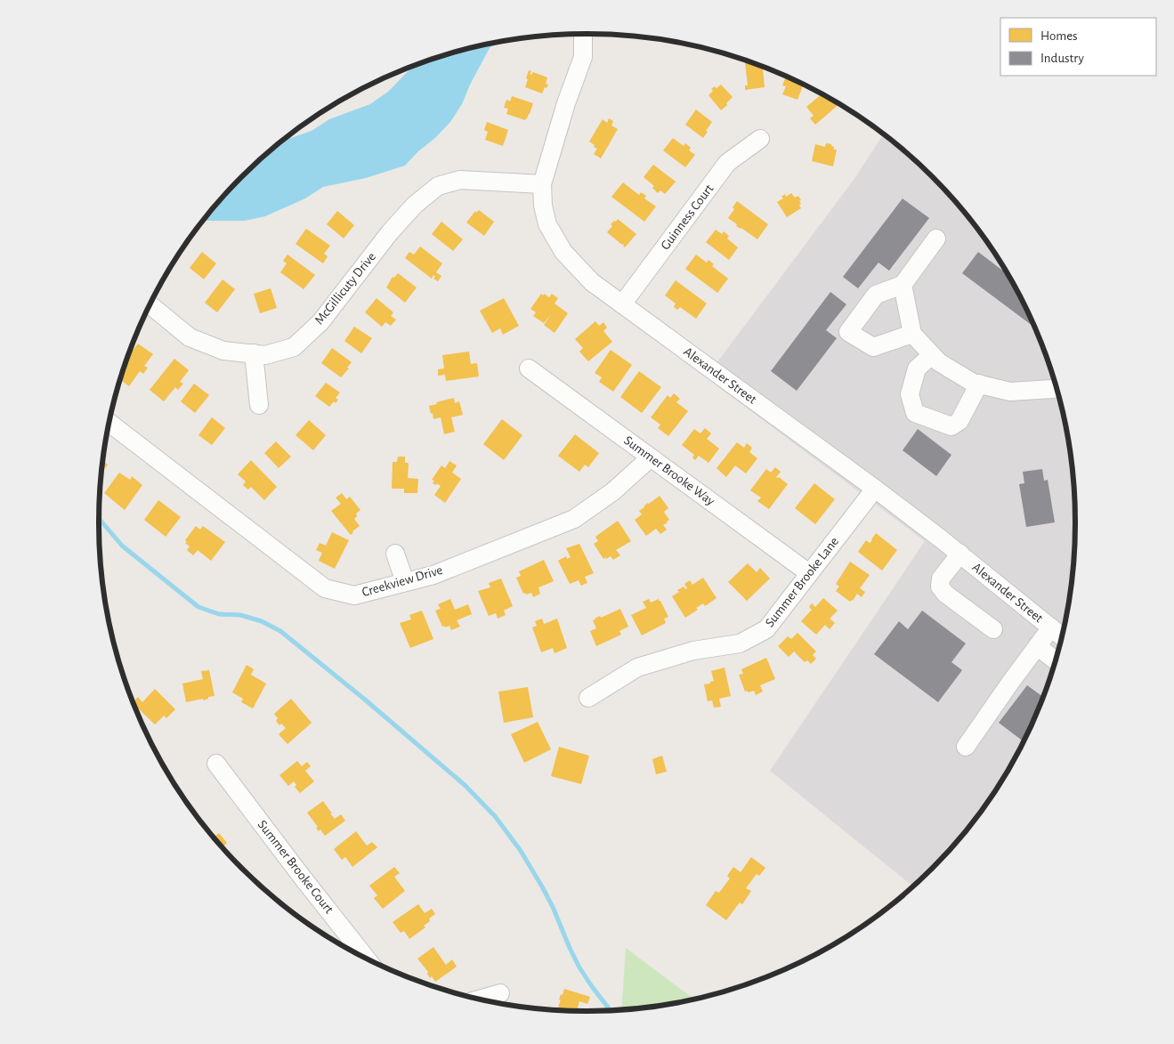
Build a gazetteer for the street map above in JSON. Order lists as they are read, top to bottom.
{
  "streets": {
    "street": [
      "Guinness Court",
      "McGillicuty Drive",
      "Alexander Street",
      "Summer Brooke Way",
      "Creekview Drive",
      "Summer Brooke Lane",
      "Summer Brooke Court"
    ]
  },
  "crossings": [
    ["Guinness Court", "Alexander Street"],
    ["McGillicuty Drive", "Alexander Street"],
    ["Alexander Street", "Summer Brooke Lane"],
    ["Summer Brooke Way", "Creekview Drive"],
    ["Summer Brooke Way", "Summer Brooke Lane"]
  ],
  "legend": ["Homes", "Industry"]
}
